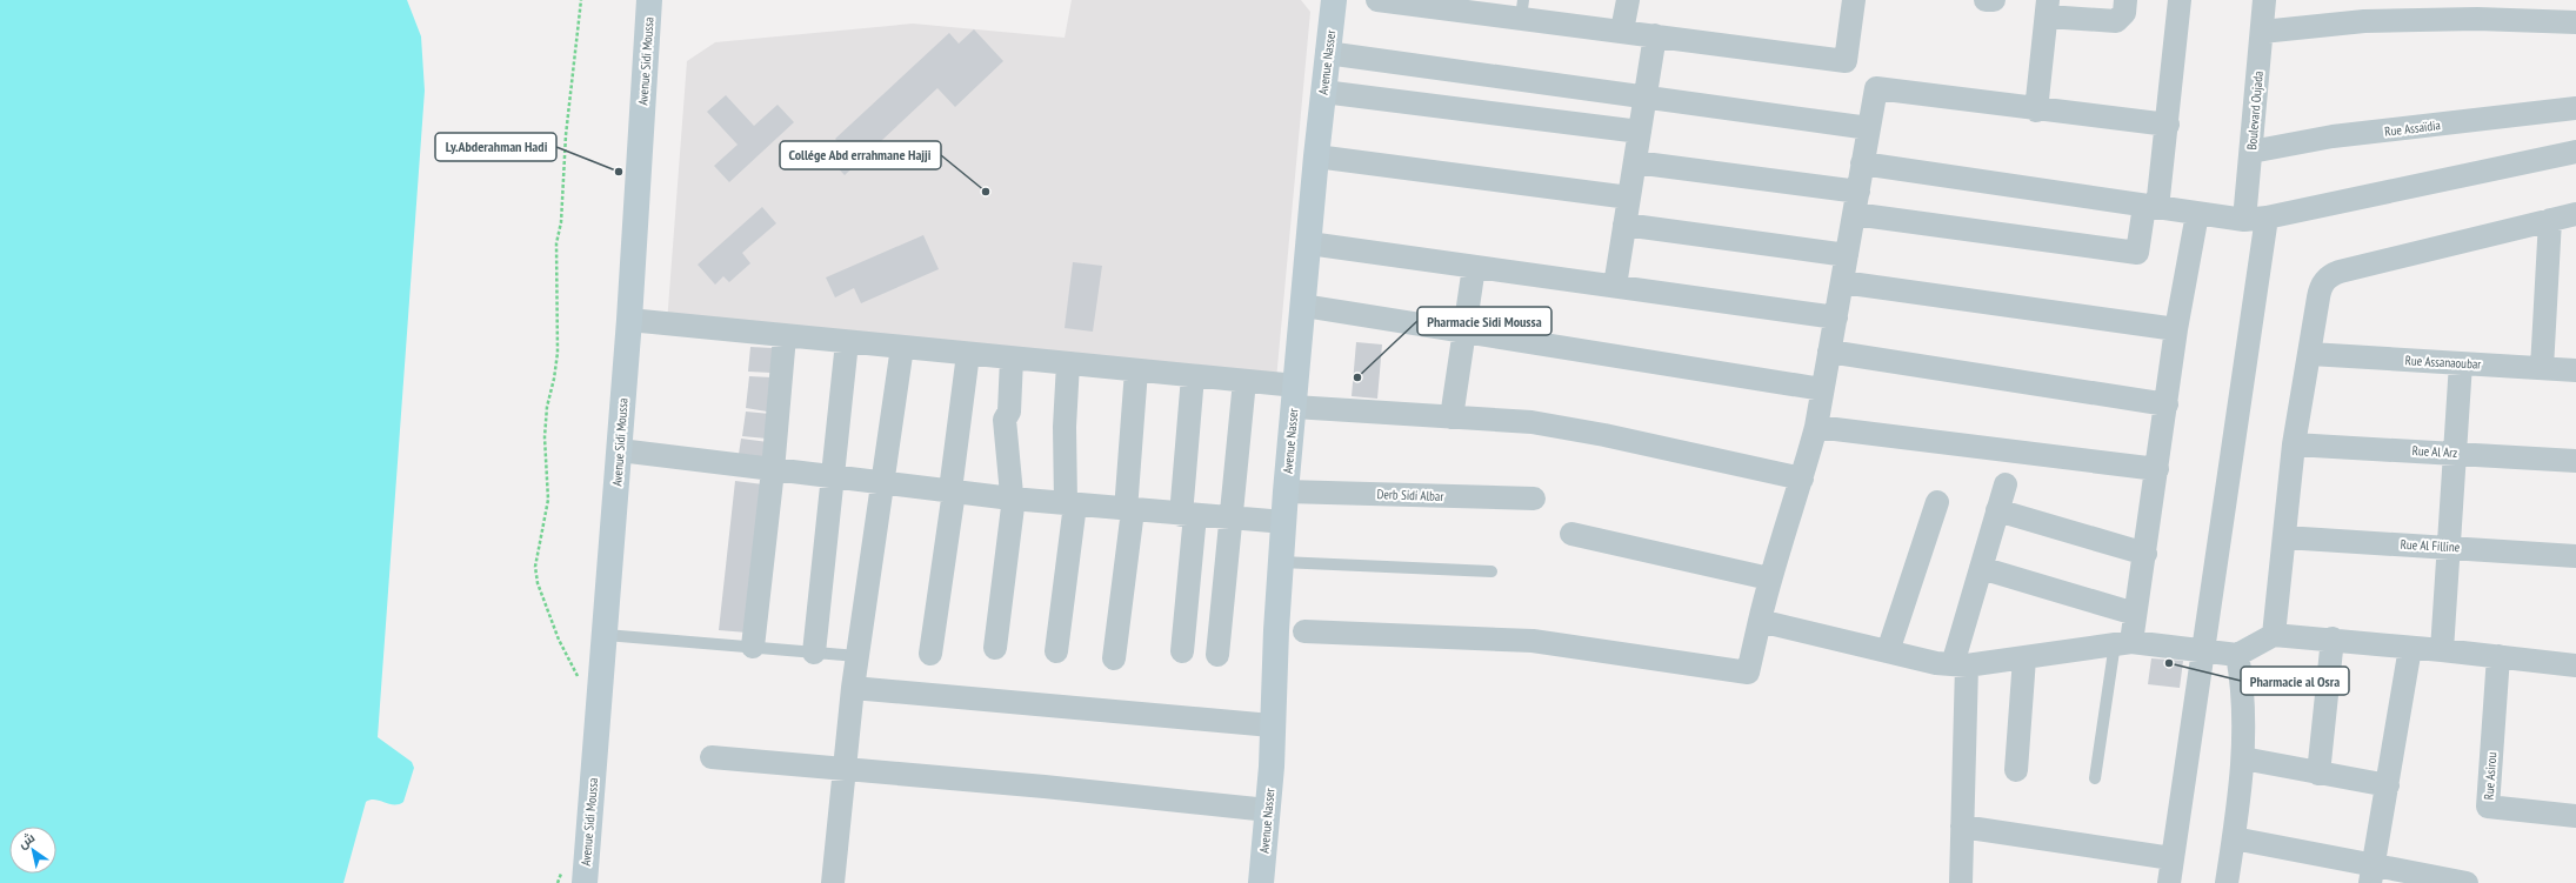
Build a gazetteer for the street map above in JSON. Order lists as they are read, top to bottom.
{
  "streets": {
    "street": [
      "Avenue Sidi Moussa",
      "Avenue Nasser",
      "Boulevard Oujada",
      "Rue Assaïdia",
      "Rue Assanaoubar",
      "Rue Al Arz",
      "Derb Sidi Albar",
      "Rue Al Filline",
      "Rue Asirou"
    ]
  },
  "crossings": [
    ["Avenue Nasser", "Derb Sidi Albar"],
    ["Boulevard Oujada", "Rue Assaïdia"]
  ],
  "places": [
    "Ly.Abderahman Hadi",
    "Collége Abd errahmane Hajji",
    "Pharmacie Sidi Moussa",
    "Pharmacie al Osra"
  ],
  "north": "top left"
}
